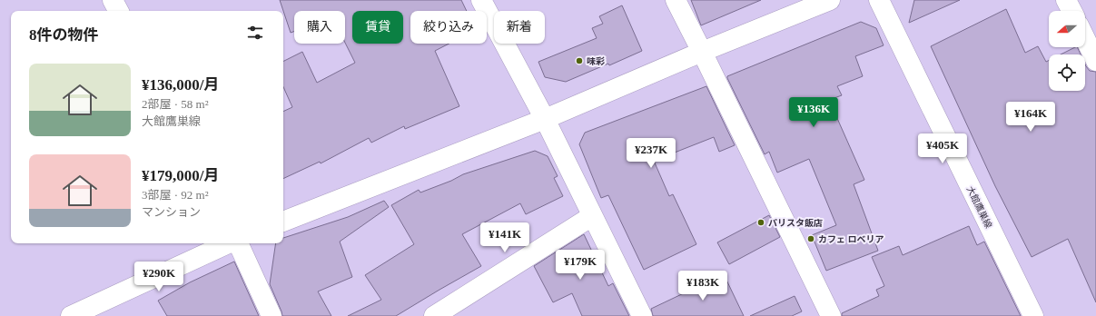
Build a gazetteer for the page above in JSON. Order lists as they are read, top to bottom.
{
  "streets": {
    "street": ["大館鷹巣線"]
  },
  "places": ["味彩", "パリスタ飯店", "カフェ ロベリア"],
  "north": "left",
  "page": {
    "chip": [
      "購入",
      "賃貸",
      "絞り込み",
      "新着"
    ],
    "heading": "8件の物件",
    "list": [
      {
        "name": "¥136,000/月",
        "note": "2部屋 · 58 m² · 大館鷹巣線"
      },
      {
        "name": "¥179,000/月",
        "note": "3部屋 · 92 m² · マンション"
      }
    ],
    "price": [
      "¥136K",
      "¥164K",
      "¥405K",
      "¥237K",
      "¥141K",
      "¥179K",
      "¥290K",
      "¥183K"
    ]
  }
}
